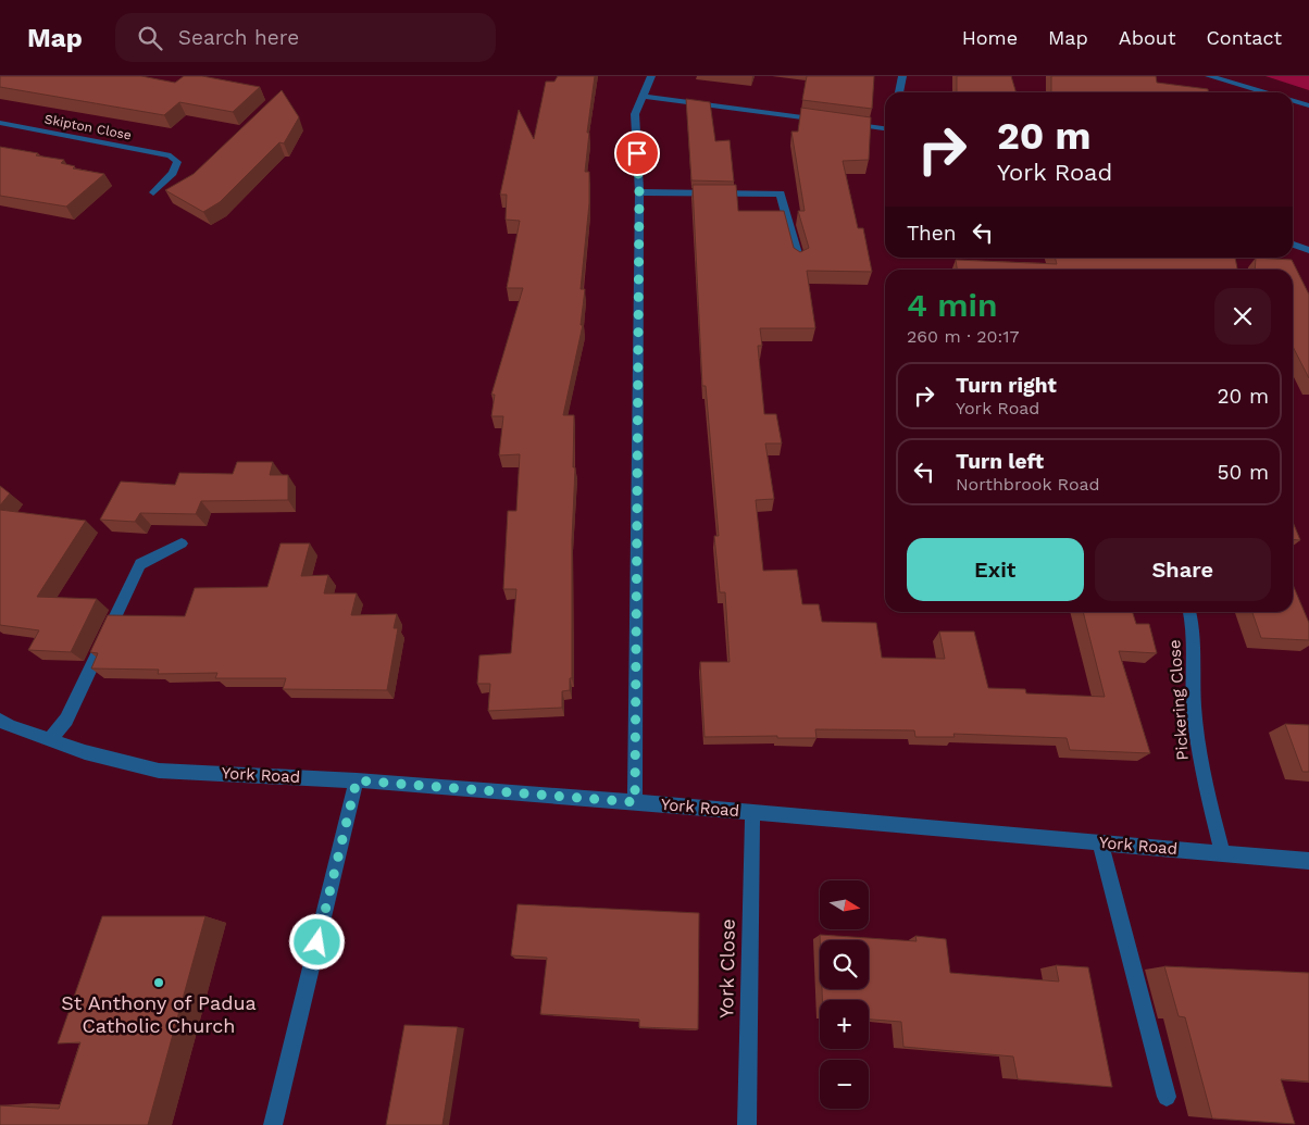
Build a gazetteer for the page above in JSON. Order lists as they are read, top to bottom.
{
  "streets": {
    "street": [
      "Skipton Close",
      "Pickering Close",
      "York Road",
      "York Close"
    ]
  },
  "crossings": [
    ["Pickering Close", "York Road"],
    ["York Road", "York Close"]
  ],
  "places": ["St Anthony of Padua Catholic Church"],
  "north": "right",
  "page": {
    "header": "Map",
    "search": "Search here",
    "nav": [
      "Home",
      "Map",
      "About",
      "Contact"
    ],
    "turn": ["20 m", "York Road"],
    "then": "Then",
    "heading": ["4 min", "260 m · 20:17"],
    "list": [
      {
        "name": "Turn right",
        "note": "York Road",
        "value": "20 m"
      },
      {
        "name": "Turn left",
        "note": "Northbrook Road",
        "value": "50 m"
      }
    ],
    "buttons": ["Exit", "Share"],
    "map_buttons": ["+", "−"]
  }
}
